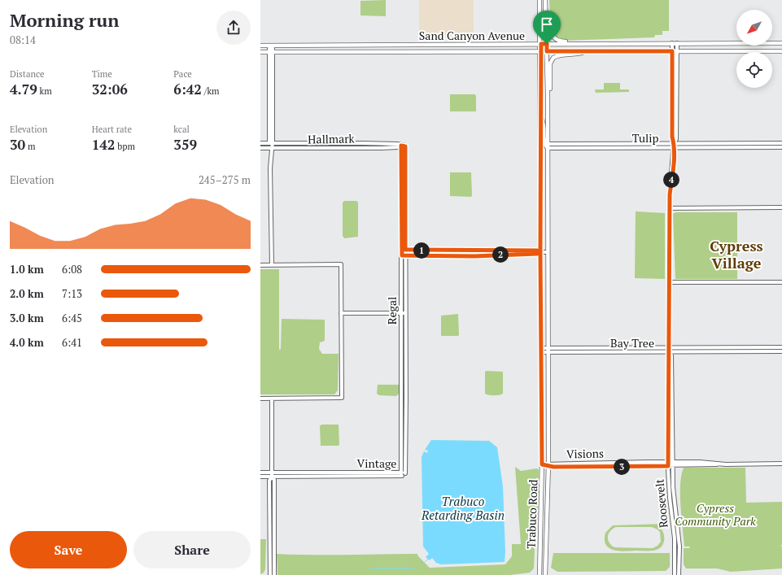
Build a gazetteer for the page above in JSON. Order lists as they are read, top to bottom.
{
  "streets": {
    "main road": ["Sand Canyon Avenue", "Trabuco Road"],
    "street": [
      "Tulip",
      "Hallmark",
      "Regal",
      "Bay Tree",
      "Visions",
      "Vintage",
      "Roosevelt"
    ]
  },
  "crossings": [
    ["Sand Canyon Avenue", "Roosevelt"],
    ["Sand Canyon Avenue", "Trabuco Road"],
    ["Tulip", "Roosevelt"],
    ["Tulip", "Trabuco Road"],
    ["Hallmark", "Regal"],
    ["Regal", "Vintage"],
    ["Bay Tree", "Roosevelt"],
    ["Bay Tree", "Trabuco Road"],
    ["Visions", "Roosevelt"],
    ["Visions", "Trabuco Road"]
  ],
  "districts": ["Cypress Village"],
  "water": ["Trabuco Retarding Basin"],
  "parks": ["Cypress Community Park"],
  "north": "bottom left",
  "page": {
    "heading": ["Morning run", "08:14"],
    "stats": [
      ["Distance", "4.79 km"],
      ["Time", "32:06"],
      ["Pace", "6:42 /km"],
      ["Elevation", "30 m"],
      ["Heart rate", "142 bpm"],
      ["kcal", "359"]
    ],
    "chart": ["Elevation", "245–275 m"],
    "pins": [
      "4",
      "1",
      "2",
      "3"
    ],
    "list": [
      {
        "name": "1.0 km",
        "note": "6:08"
      },
      {
        "name": "2.0 km",
        "note": "7:13"
      },
      {
        "name": "3.0 km",
        "note": "6:45"
      },
      {
        "name": "4.0 km",
        "note": "6:41"
      }
    ],
    "buttons": ["Save", "Share"]
  }
}
